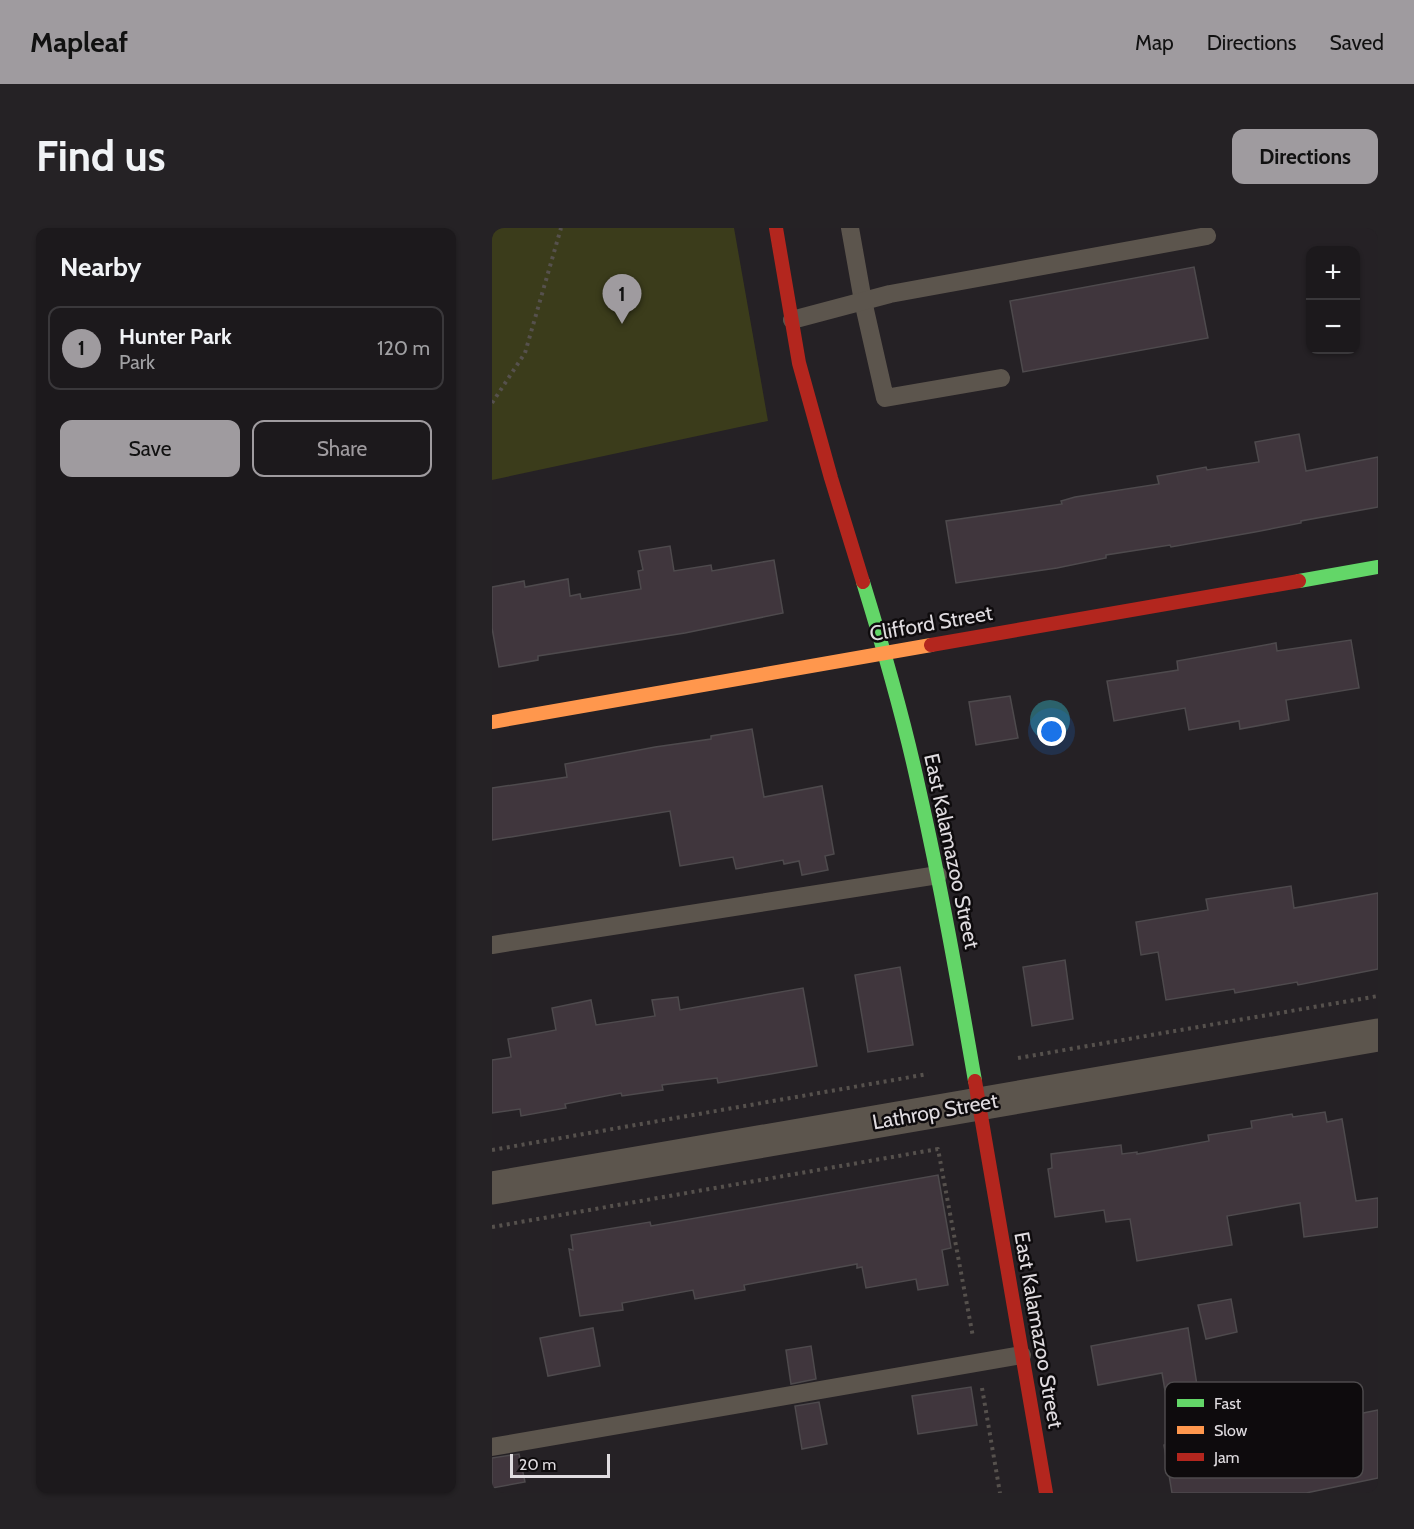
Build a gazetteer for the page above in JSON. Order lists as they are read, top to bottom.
{
  "streets": {
    "street": ["Clifford Street", "East Kalamazoo Street", "Lathrop Street"]
  },
  "crossings": [
    ["Clifford Street", "East Kalamazoo Street"],
    ["East Kalamazoo Street", "Lathrop Street"]
  ],
  "legend": ["Fast", "Slow", "Jam"],
  "scale_bar": "20 m",
  "page": {
    "header": "Mapleaf",
    "nav": ["Map", "Directions", "Saved"],
    "buttons": [
      "Directions",
      ["Save", "Share"]
    ],
    "title": "Find us",
    "heading": "Nearby",
    "map_buttons": ["+", "−"],
    "pins": "1",
    "list": [
      {
        "mark": "1",
        "name": "Hunter Park",
        "note": "Park",
        "value": "120 m"
      }
    ],
    "scale": "20 m"
  }
}
